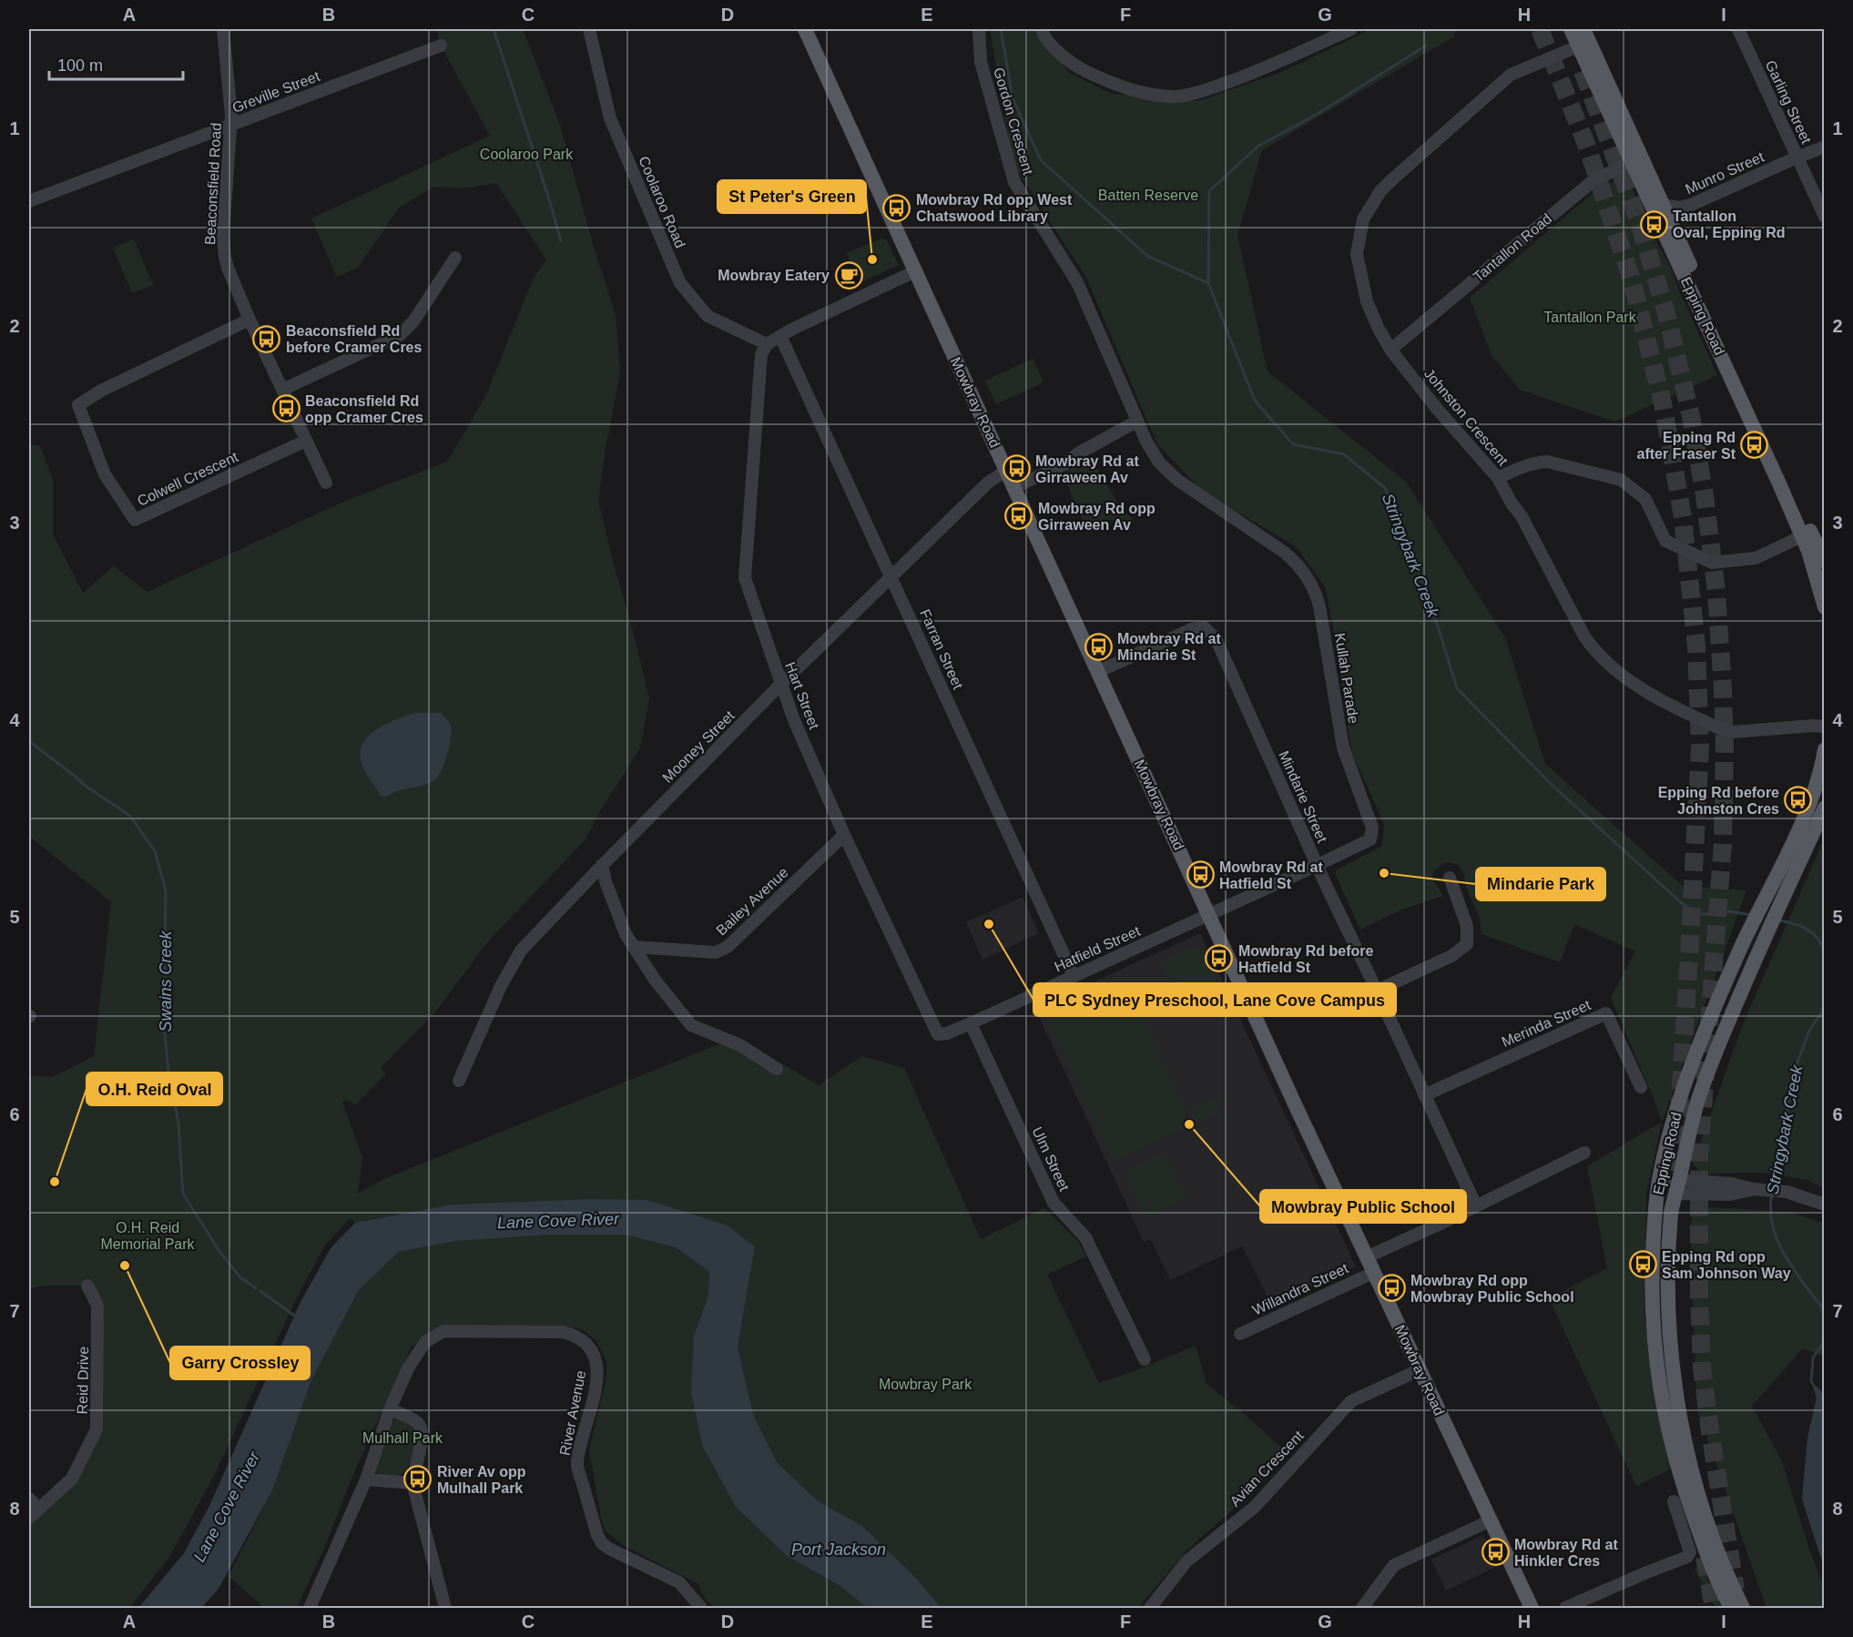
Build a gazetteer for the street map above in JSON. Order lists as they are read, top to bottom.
{
  "streets": {
    "main road": ["Epping Road", "Mowbray Road"],
    "street": [
      "Greville Street",
      "Garling Street",
      "Gordon Crescent",
      "Munro Street",
      "Beaconsfield Road",
      "Coolaroo Road",
      "Tantallon Road",
      "Johnston Crescent",
      "Colwell Crescent",
      "Farran Street",
      "Kullah Parade",
      "Hart Street",
      "Mooney Street",
      "Mindarie Street",
      "Bailey Avenue",
      "Hatfield Street",
      "Merinda Street",
      "Ulm Street",
      "Willandra Street",
      "Reid Drive",
      "River Avenue",
      "Avian Crescent"
    ]
  },
  "crossings": [
    ["Greville Street", "Beaconsfield Road"],
    ["Garling Street", "Munro Street"],
    ["Gordon Crescent", "Kullah Parade"],
    ["Munro Street", "Epping Road"],
    ["Beaconsfield Road", "Colwell Crescent"],
    ["Coolaroo Road", "Hart Street"],
    ["Tantallon Road", "Epping Road"],
    ["Tantallon Road", "Johnston Crescent"],
    ["Epping Road", "Johnston Crescent"],
    ["Mowbray Road", "Kullah Parade"],
    ["Mowbray Road", "Mooney Street"],
    ["Mowbray Road", "Mindarie Street"],
    ["Mowbray Road", "Hatfield Street"],
    ["Mowbray Road", "Willandra Street"],
    ["Mowbray Road", "Avian Crescent"],
    ["Farran Street", "Mooney Street"],
    ["Farran Street", "Hatfield Street"],
    ["Kullah Parade", "Mindarie Street"],
    ["Kullah Parade", "Hatfield Street"],
    ["Hart Street", "Mooney Street"],
    ["Hart Street", "Bailey Avenue"],
    ["Hart Street", "Hatfield Street"],
    ["Mindarie Street", "Merinda Street"],
    ["Mindarie Street", "Willandra Street"],
    ["Hatfield Street", "Ulm Street"]
  ],
  "water": [
    "Stringybark Creek",
    "Swains Creek",
    "Lane Cove River",
    "Port Jackson"
  ],
  "parks": [
    "Coolaroo Park",
    "Batten Reserve",
    "Tantallon Park",
    "O.H. Reid Memorial Park",
    "Mowbray Park",
    "Mulhall Park"
  ],
  "places": {
    "bus stop": [
      "Mowbray Rd opp West Chatswood Library",
      "Tantallon Oval, Epping Rd",
      "Beaconsfield Rd before Cramer Cres",
      "Beaconsfield Rd opp Cramer Cres",
      "Epping Rd after Fraser St",
      "Mowbray Rd at Girraween Av",
      "Mowbray Rd opp Girraween Av",
      "Mowbray Rd at Mindarie St",
      "Epping Rd before Johnston Cres",
      "Mowbray Rd at Hatfield St",
      "Mowbray Rd before Hatfield St",
      "Epping Rd opp Sam Johnson Way",
      "Mowbray Rd opp Mowbray Public School",
      "River Av opp Mulhall Park",
      "Mowbray Rd at Hinkler Cres"
    ],
    "other": [
      "St Peter's Green",
      "Mindarie Park",
      "PLC Sydney Preschool, Lane Cove Campus",
      "Mowbray Public School",
      "O.H. Reid Oval",
      "Garry Crossley"
    ],
    "cafe": ["Mowbray Eatery"]
  },
  "scale_bar": "100 m",
  "grid": {
    "columns": [
      "A",
      "B",
      "C",
      "D",
      "E",
      "F",
      "G",
      "H",
      "I"
    ],
    "rows": [
      "1",
      "2",
      "3",
      "4",
      "5",
      "6",
      "7",
      "8"
    ]
  }
}
